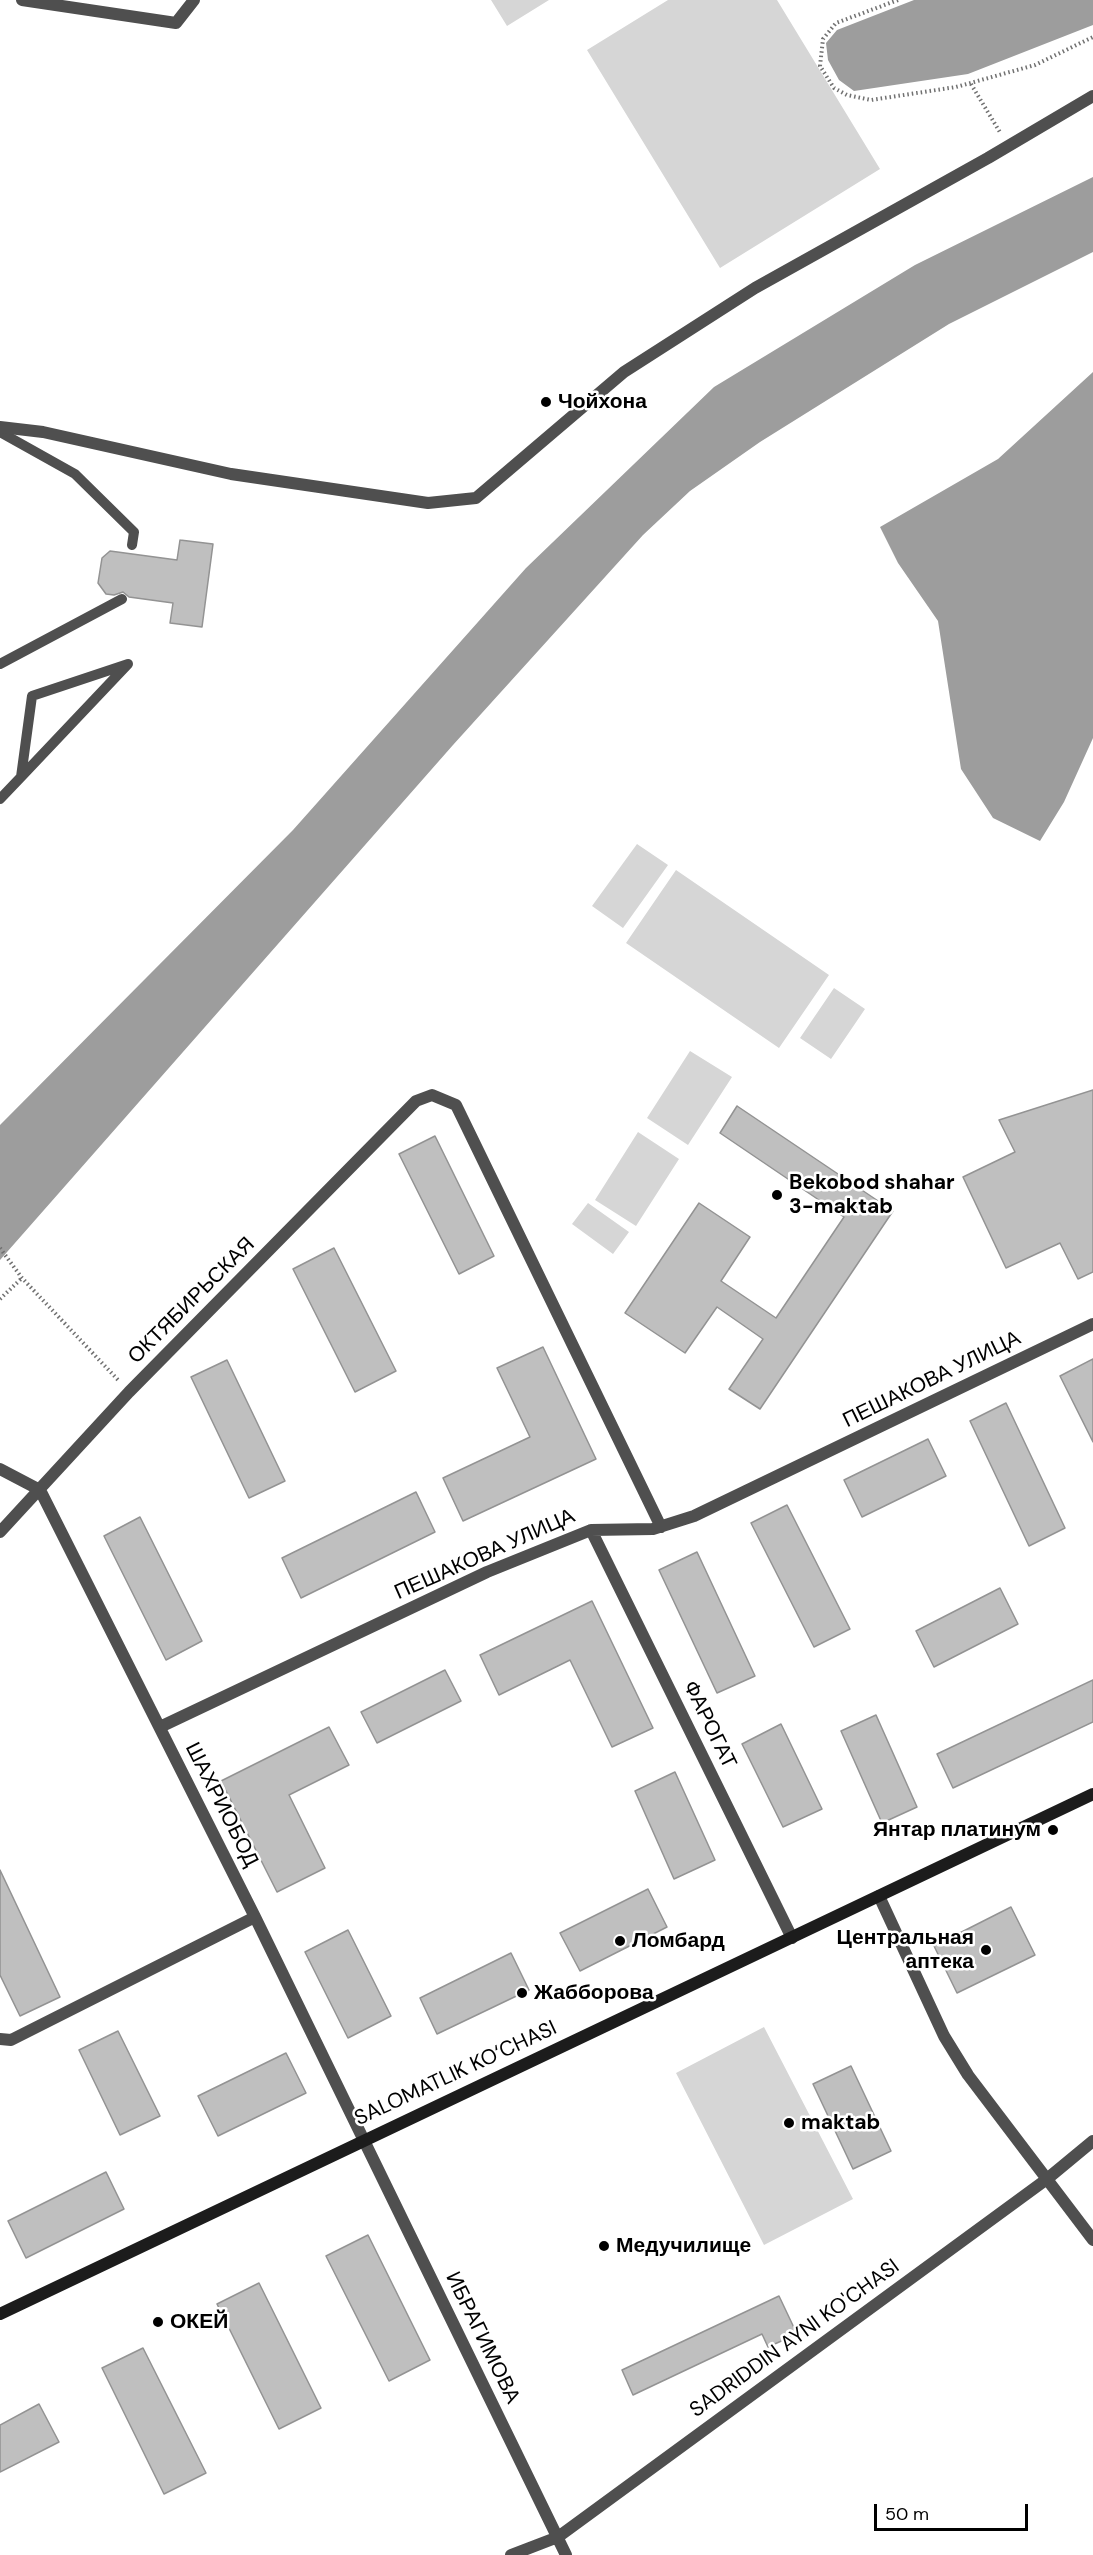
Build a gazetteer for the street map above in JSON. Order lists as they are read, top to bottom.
{
  "streets": {
    "street": [
      "ОКТЯБИРЬСКАЯ",
      "ПЕШАКОВА УЛИЦА",
      "ФАРОГАТ",
      "ШАХРИОБОД",
      "SALOMATLIK KO‘CHASI",
      "ИБРАГИМОВА",
      "SADRIDDIN AYNI KO'CHASI"
    ]
  },
  "crossings": [
    ["ОКТЯБИРЬСКАЯ", "ПЕШАКОВА УЛИЦА"],
    ["ОКТЯБИРЬСКАЯ", "ШАХРИОБОД"],
    ["ПЕШАКОВА УЛИЦА", "ФАРОГАТ"],
    ["ПЕШАКОВА УЛИЦА", "ШАХРИОБОД"],
    ["ФАРОГАТ", "SALOMATLIK KO‘CHASI"],
    ["ШАХРИОБОД", "SALOMATLIK KO‘CHASI"],
    ["ШАХРИОБОД", "ИБРАГИМОВА"],
    ["SALOMATLIK KO‘CHASI", "ИБРАГИМОВА"],
    ["ИБРАГИМОВА", "SADRIDDIN AYNI KO'CHASI"]
  ],
  "places": [
    "Чойхона",
    "Bekobod shahar 3-maktab",
    "Янтар платинум",
    "Ломбард",
    "Центральная аптека",
    "Жабборова",
    "maktab",
    "Медучилище",
    "ОКЕЙ"
  ],
  "scale_bar": "50 m"
}
